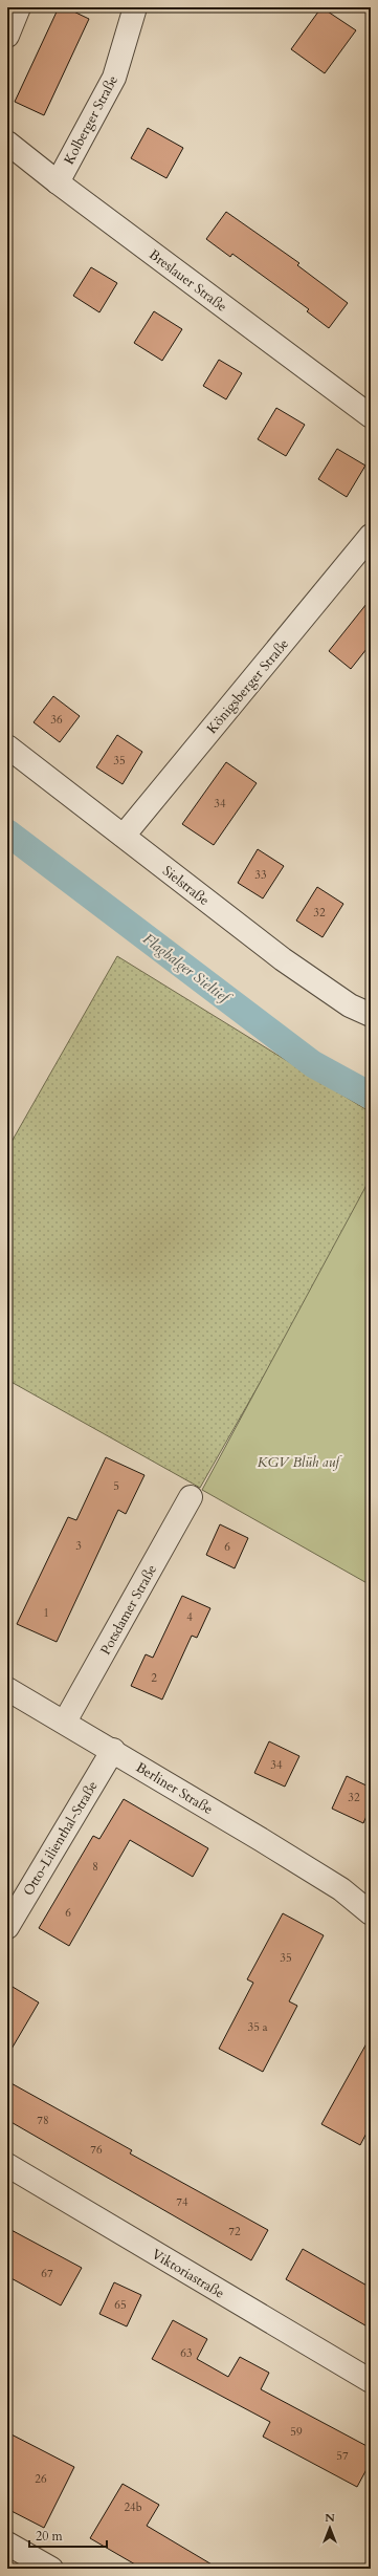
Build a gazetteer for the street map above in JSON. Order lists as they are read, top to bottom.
{
  "streets": {
    "street": [
      "Kolberger Straße",
      "Breslauer Straße",
      "Königsberger Straße",
      "Sielstraße",
      "Potsdamer Straße",
      "Berliner Straße",
      "Otto-Lilienthal-Straße",
      "Viktoriastraße"
    ]
  },
  "crossings": [
    ["Kolberger Straße", "Breslauer Straße"],
    ["Königsberger Straße", "Sielstraße"],
    ["Potsdamer Straße", "Berliner Straße"],
    ["Berliner Straße", "Otto-Lilienthal-Straße"]
  ],
  "water": ["Flagbalger Sieltief"],
  "parks": ["KGV Blüh auf"],
  "house_numbers": [
    "36",
    "35",
    "34",
    "33",
    "32",
    "5",
    "3",
    "6",
    "1",
    "4",
    "2",
    "34",
    "32",
    "8",
    "6",
    "35",
    "35 a",
    "78",
    "76",
    "74",
    "72",
    "67",
    "65",
    "63",
    "59",
    "57",
    "26",
    "24b"
  ],
  "scale_bar": "20 m",
  "north": "top"
}
